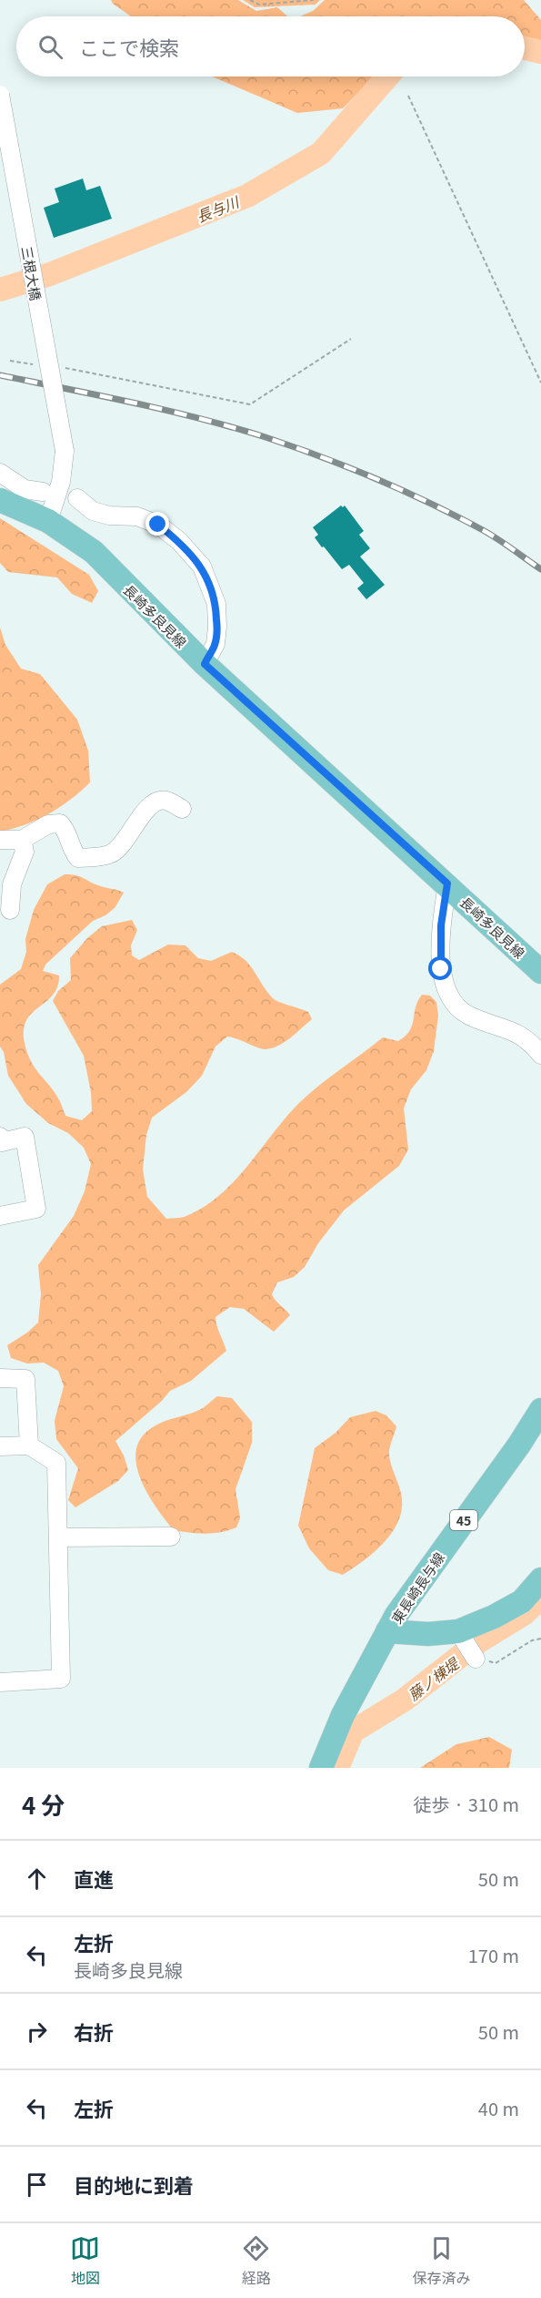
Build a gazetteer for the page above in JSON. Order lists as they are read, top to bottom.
{
  "streets": {
    "main road": ["長崎多良見線", "45", "東長崎長与線"],
    "street": ["三根大橋"]
  },
  "crossings": [
    ["三根大橋", "長崎多良見線"]
  ],
  "water": ["長与川", "藤ノ棟堤"],
  "page": {
    "search": "ここで検索",
    "heading": ["4 分", "徒歩 · 310 m"],
    "list": [
      ["直進", "50 m"],
      ["左折", "長崎多良見線", "170 m"],
      ["右折", "50 m"],
      ["左折", "40 m"],
      "目的地に到着"
    ],
    "nav": ["地図", "経路", "保存済み"]
  }
}
